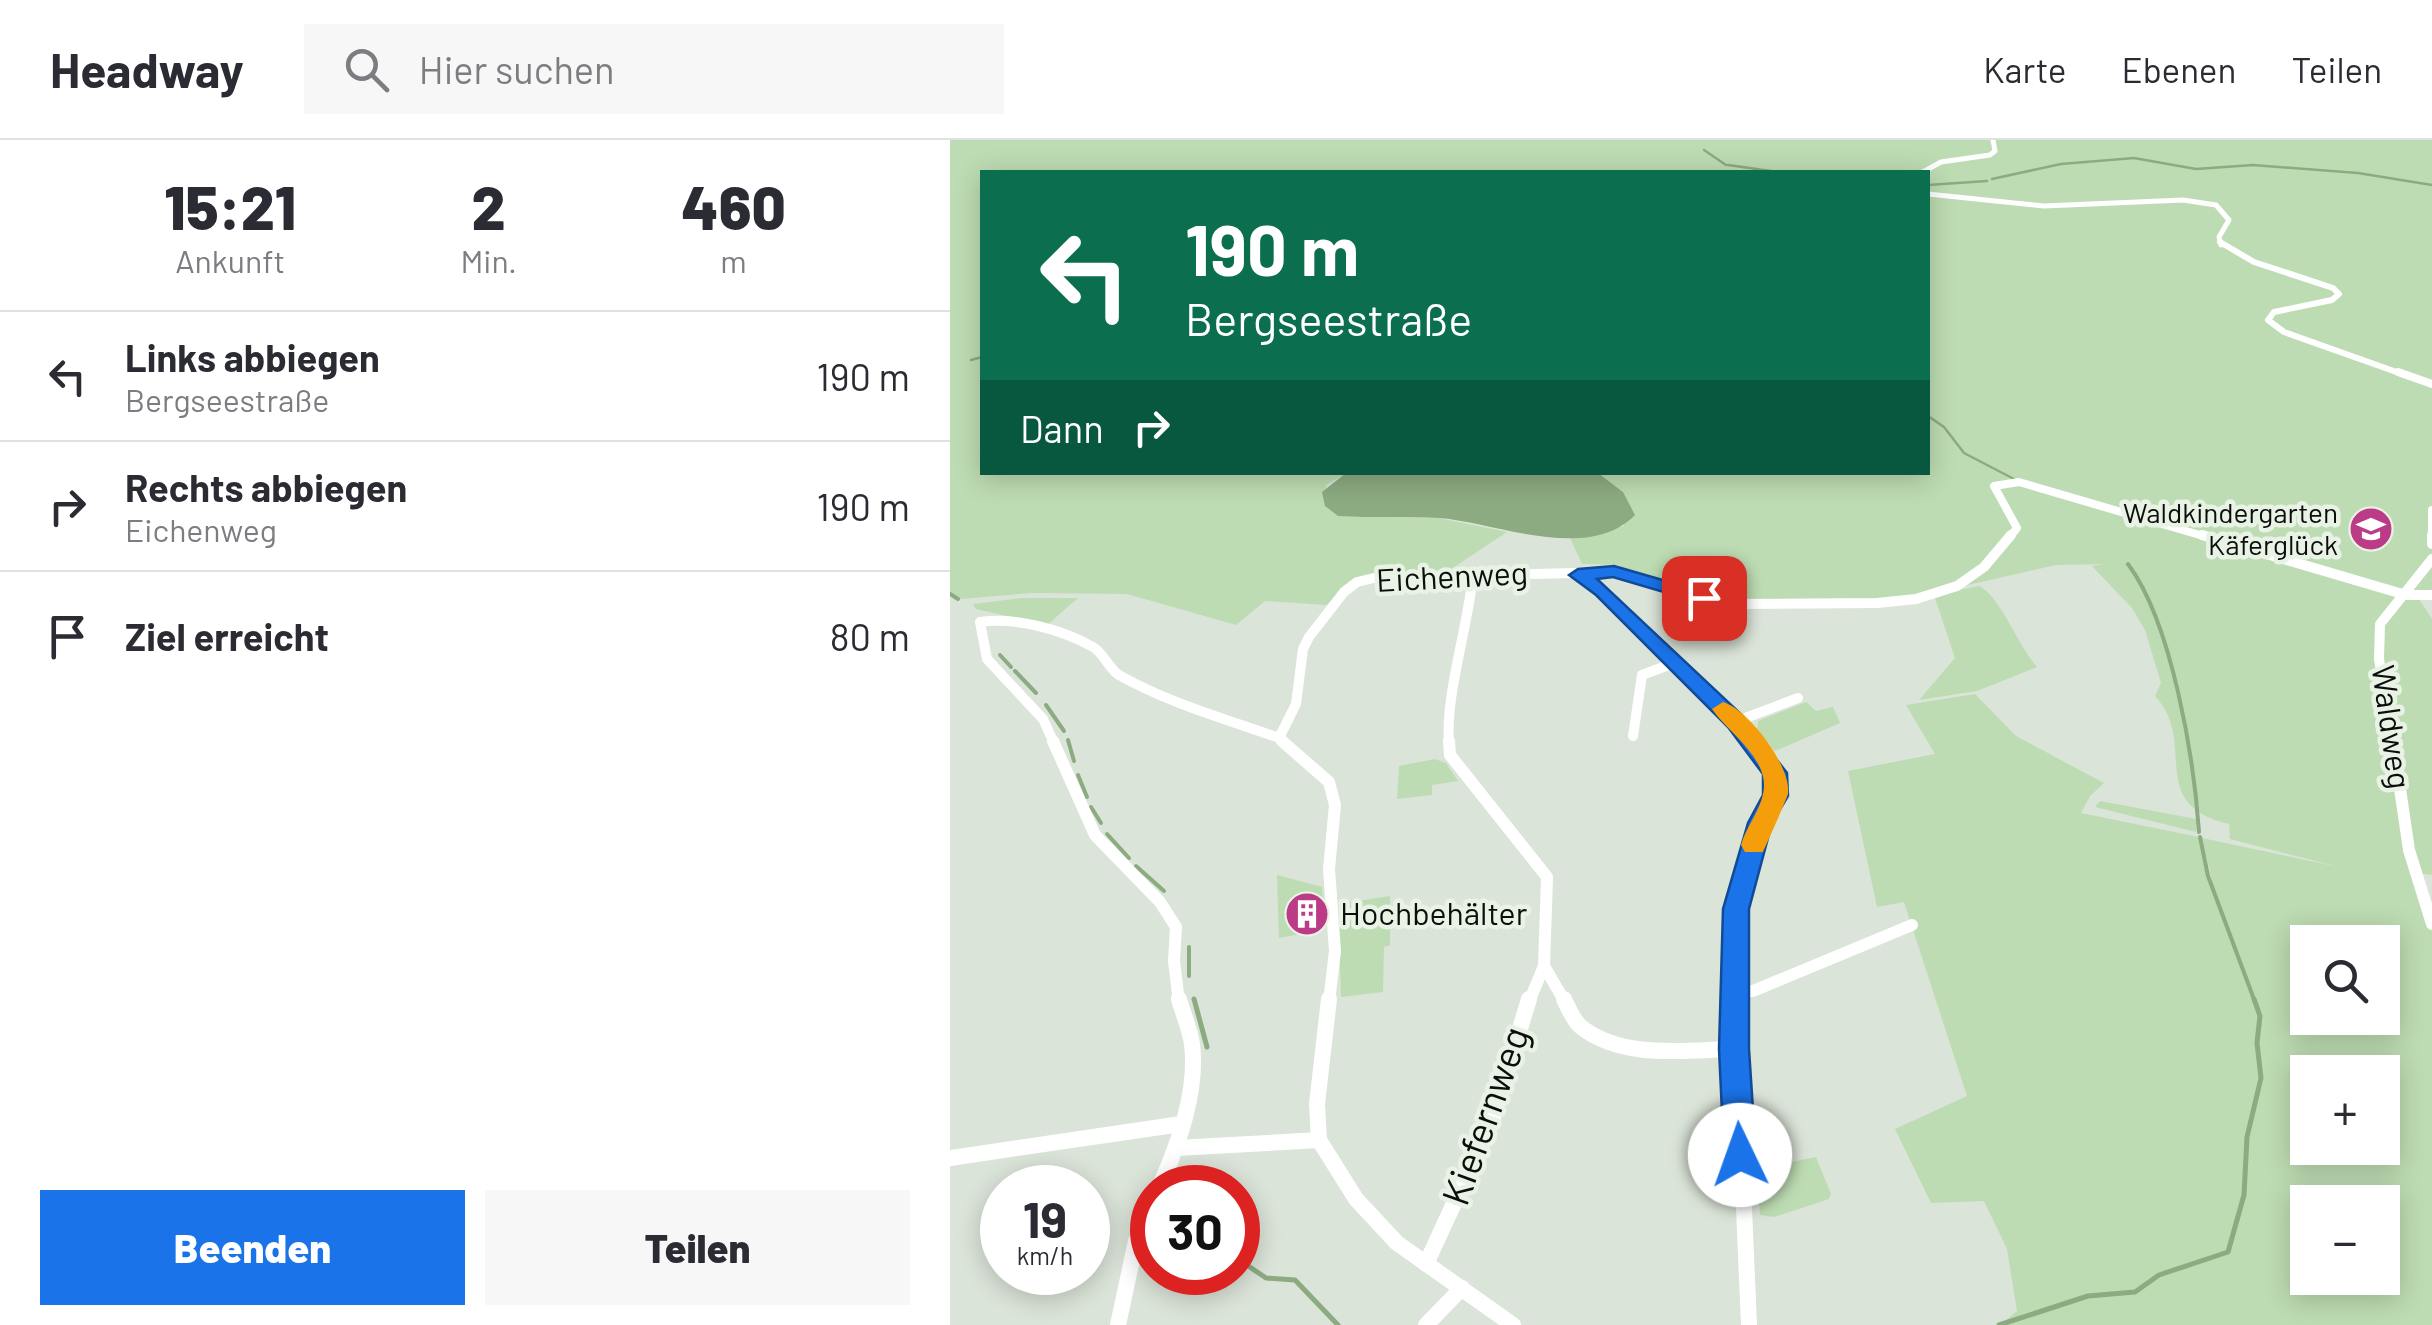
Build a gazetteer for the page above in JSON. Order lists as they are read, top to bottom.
{
  "streets": {
    "street": ["Eichenweg", "Waldweg", "Kiefernweg"]
  },
  "crossings": [
    ["Eichenweg", "Waldweg"]
  ],
  "places": {
    "school or university": ["Waldkindergarten Käferglück"],
    "building": ["Hochbehälter"]
  },
  "page": {
    "header": "Headway",
    "search": "Hier suchen",
    "nav": ["Karte", "Ebenen", "Teilen"],
    "eta": [
      "15:21",
      "Ankunft",
      "2",
      "Min.",
      "460",
      "m"
    ],
    "turn": ["190 m", "Bergseestraße"],
    "list": [
      {
        "name": "Links abbiegen",
        "note": "Bergseestraße",
        "value": "190 m"
      },
      {
        "name": "Rechts abbiegen",
        "note": "Eichenweg",
        "value": "190 m"
      },
      {
        "name": "Ziel erreicht",
        "value": "80 m"
      }
    ],
    "then": "Dann",
    "map_buttons": ["+", "−"],
    "speed": "19 km/h",
    "limit": "30",
    "buttons": ["Beenden", "Teilen"]
  }
}
